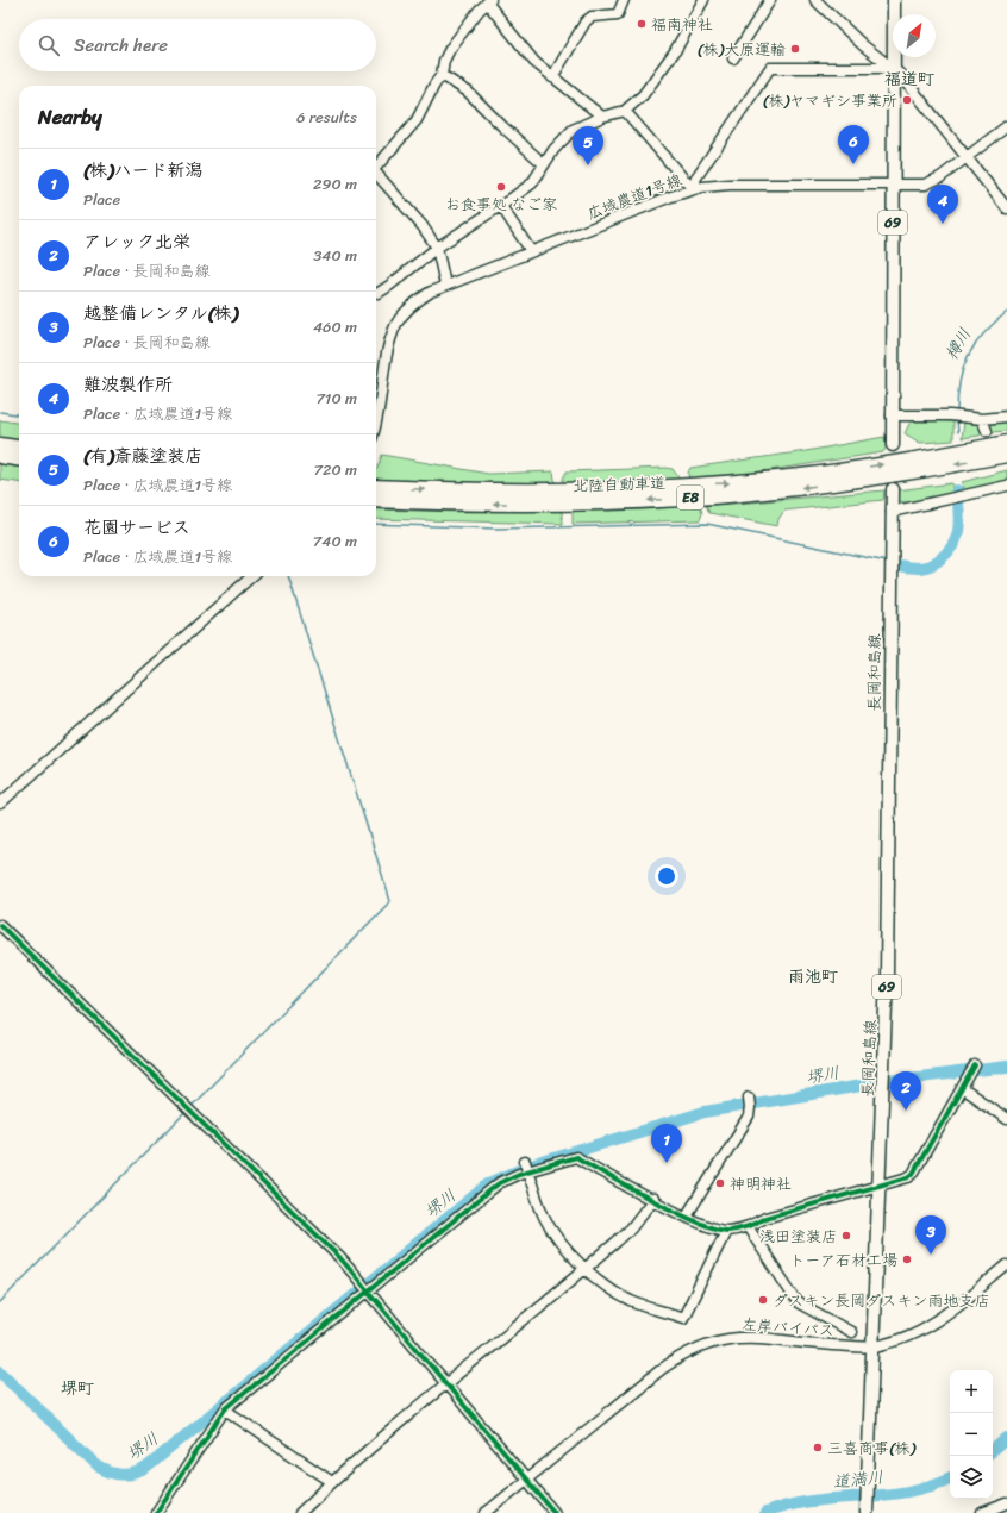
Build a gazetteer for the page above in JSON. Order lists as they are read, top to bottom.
{
  "streets": {
    "highway": ["北陸自動車道", "E8"],
    "main road": ["69", "長岡和島線"],
    "street": ["広域農道1号線", "左岸バイパス"]
  },
  "crossings": [
    ["広域農道1号線", "69"],
    ["長岡和島線", "左岸バイパス"]
  ],
  "districts": ["福道町", "雨池町", "堺町"],
  "water": ["樽川", "堺川", "道満川"],
  "places": [
    "福南神社",
    "(株)大原運輸",
    "(株)ヤマギシ事業所",
    "お食事処 なご家",
    "神明神社",
    "浅田塗装店",
    "トーア石材工場",
    "ダスキン長岡ダスキン雨地支店",
    "三喜商事(株)"
  ],
  "north": "top right",
  "page": {
    "search": "Search here",
    "heading": ["Nearby", "6 results"],
    "pins": [
      "6",
      "5",
      "4",
      "2",
      "1",
      "3"
    ],
    "list": [
      {
        "mark": "1",
        "name": "(株)ハード新潟",
        "note": "Place",
        "value": "290 m"
      },
      {
        "mark": "2",
        "name": "アレック北栄",
        "note": "Place · 長岡和島線",
        "value": "340 m"
      },
      {
        "mark": "3",
        "name": "越整備レンタル(株)",
        "note": "Place · 長岡和島線",
        "value": "460 m"
      },
      {
        "mark": "4",
        "name": "難波製作所",
        "note": "Place · 広域農道1号線",
        "value": "710 m"
      },
      {
        "mark": "5",
        "name": "(有)斎藤塗装店",
        "note": "Place · 広域農道1号線",
        "value": "720 m"
      },
      {
        "mark": "6",
        "name": "花園サービス",
        "note": "Place · 広域農道1号線",
        "value": "740 m"
      }
    ],
    "map_buttons": ["+", "−"]
  }
}
